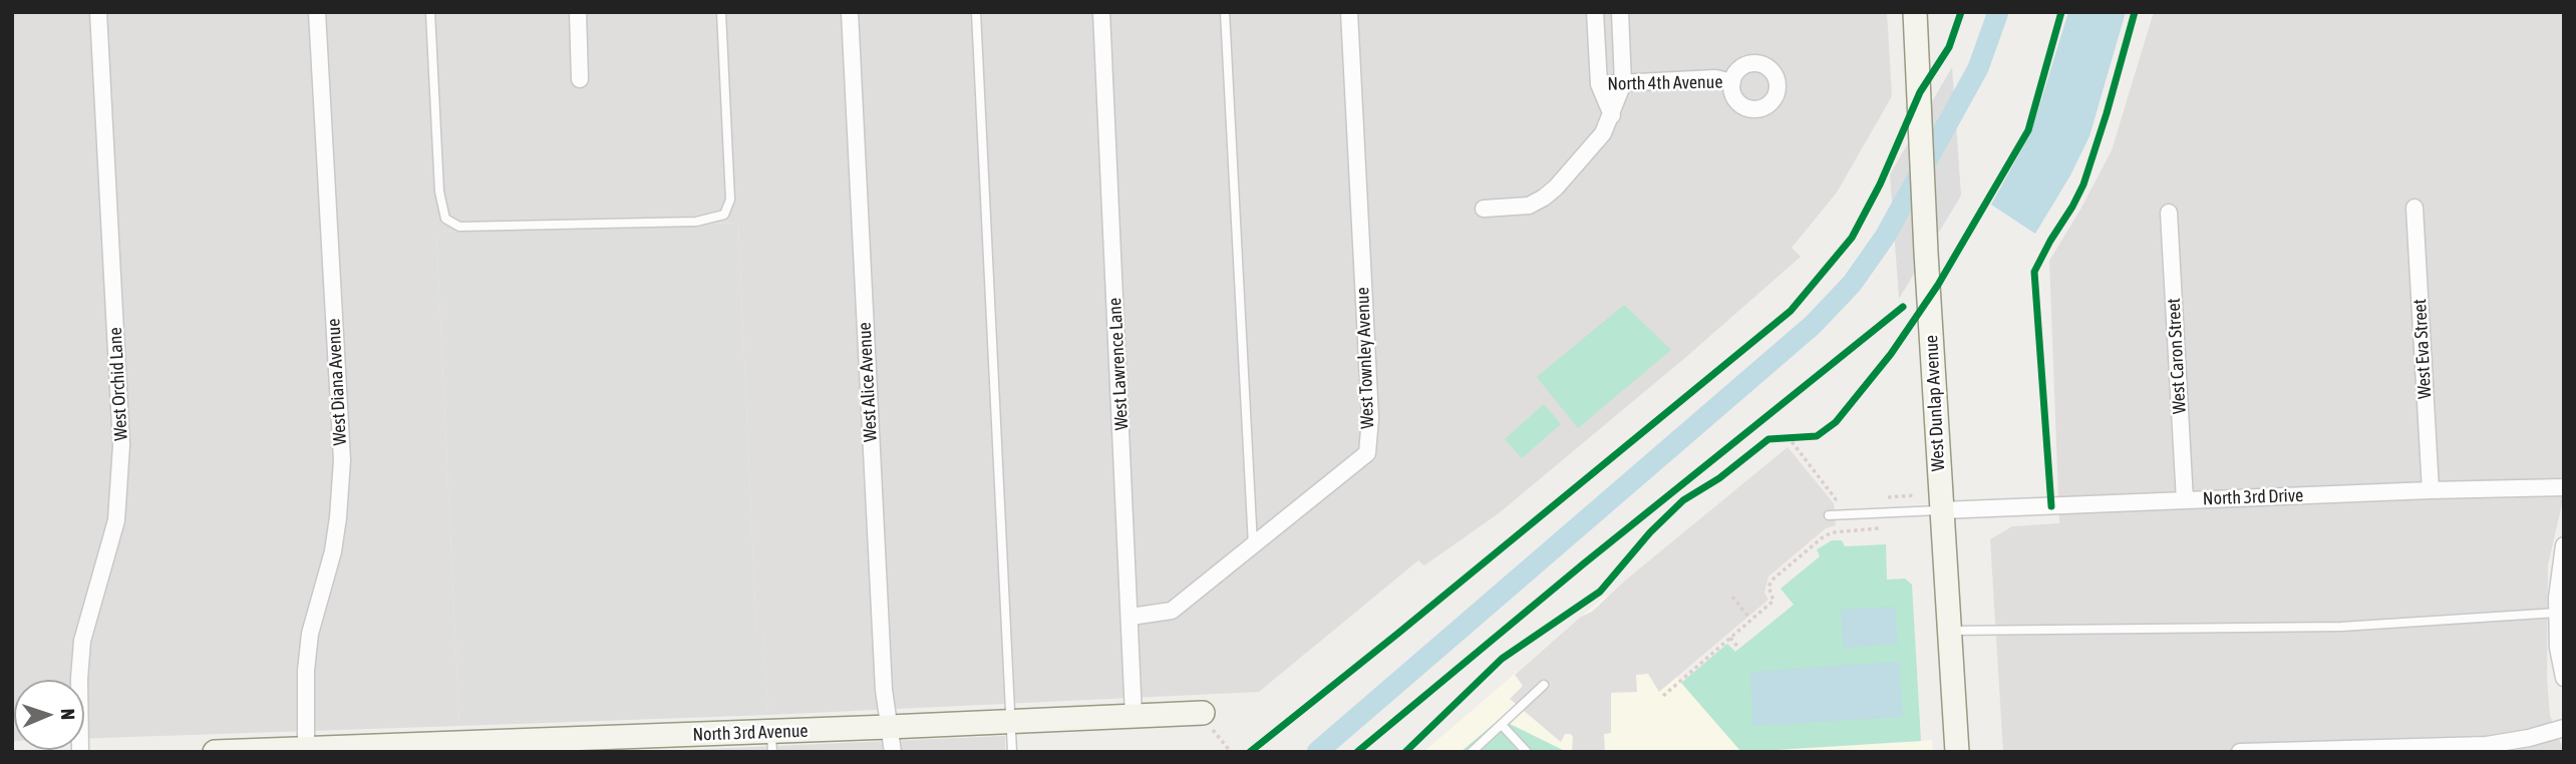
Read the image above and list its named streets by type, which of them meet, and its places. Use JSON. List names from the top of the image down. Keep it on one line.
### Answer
{"streets":{"street":["North 4th Avenue","West Eva Street","West Caron Street","West Townley Avenue","West Lawrence Lane","West Diana Avenue","West Alice Avenue","West Orchid Lane","West Dunlap Avenue","North 3rd Drive","North 3rd Avenue"]},"crossings":[["West Eva Street","North 3rd Drive"],["West Caron Street","North 3rd Drive"],["West Townley Avenue","West Lawrence Lane"],["West Lawrence Lane","North 3rd Avenue"],["West Diana Avenue","North 3rd Avenue"],["West Alice Avenue","North 3rd Avenue"],["West Dunlap Avenue","North 3rd Drive"]],"north":"right"}
